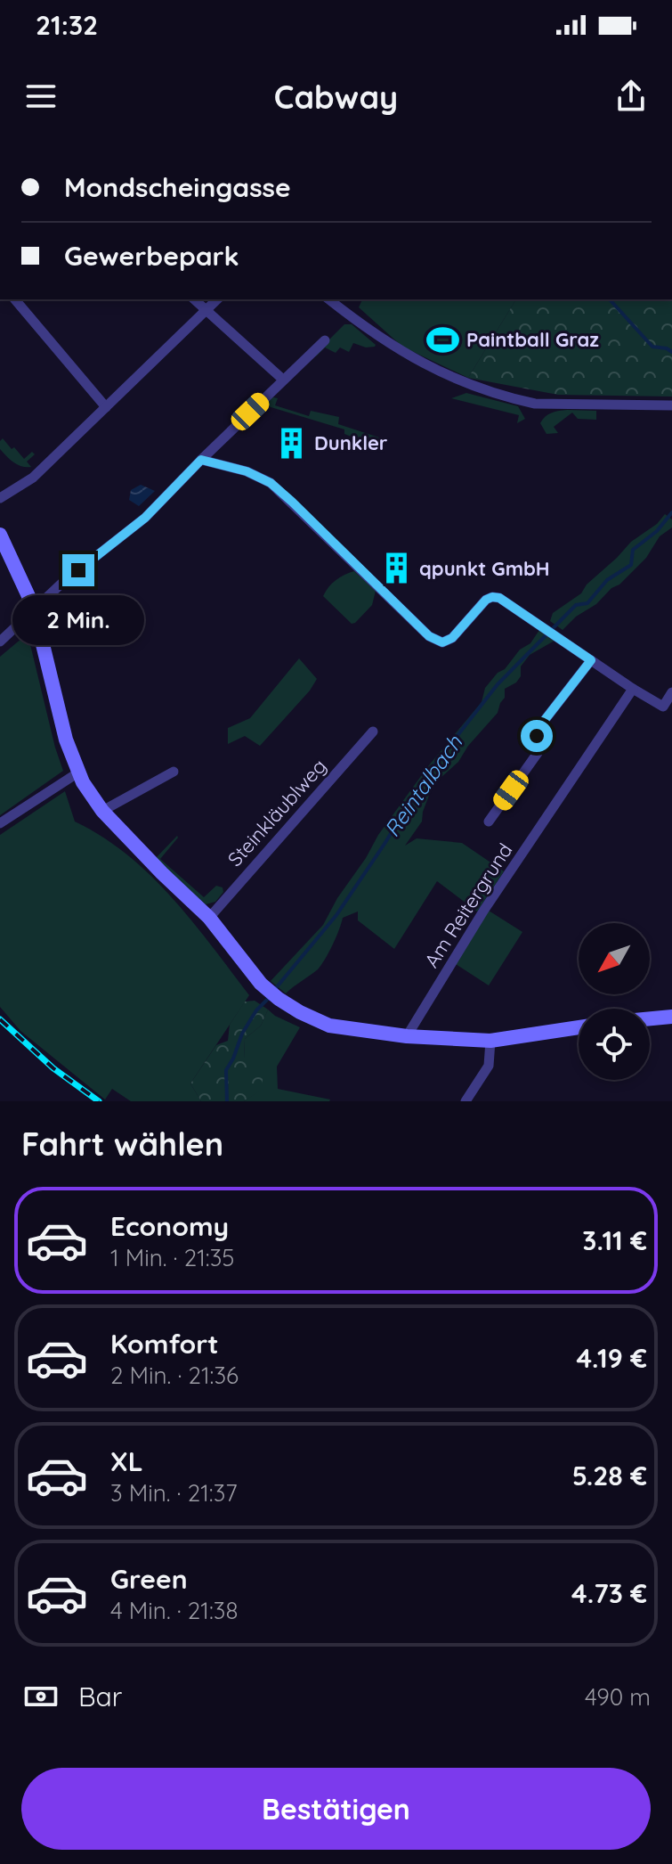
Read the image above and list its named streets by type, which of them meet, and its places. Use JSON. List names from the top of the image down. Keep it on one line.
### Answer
{"streets":{"street":["Steinkläublweg","Am Reitergrund"]},"water":["Reintalbach"],"places":{"sports":["Paintball Graz"],"building":["Dunkler","qpunkt GmbH"]},"north":"bottom left","page":{"status":"21:32","header":"Cabway","banner":["Mondscheingasse","Gewerbepark"],"bubble":"2 Min.","heading":"Fahrt wählen","list":[{"name":"Economy","note":"1 Min. · 21:35","value":"3.11 €"},{"name":"Komfort","note":"2 Min. · 21:36","value":"4.19 €"},{"name":"XL","note":"3 Min. · 21:37","value":"5.28 €"},{"name":"Green","note":"4 Min. · 21:38","value":"4.73 €"}],"pay":["Bar","490 m"],"buttons":"Bestätigen"}}
